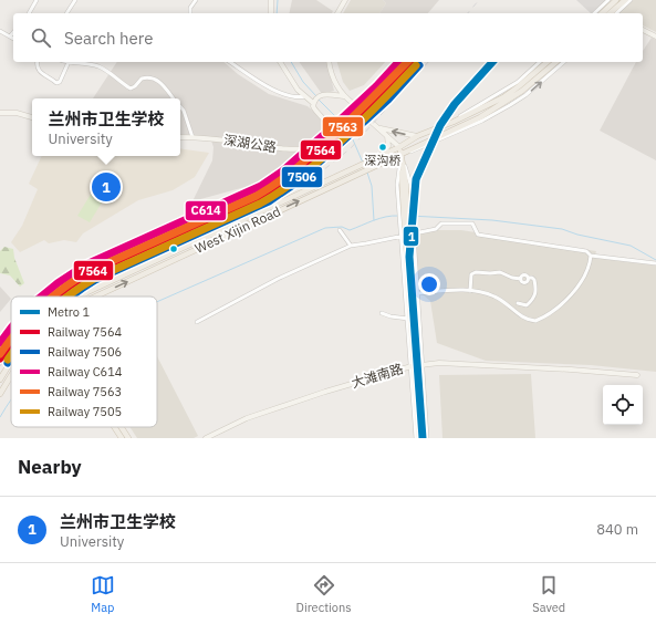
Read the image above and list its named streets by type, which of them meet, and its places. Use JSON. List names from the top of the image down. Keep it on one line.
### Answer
{"streets":{"main road":["深湖公路","West Xijin Road","大滩南路"]},"places":["深沟桥"],"lines":["metro line 1","rail line 7564","rail line C614","rail line 7563","rail line 7506","rail line 7505"],"legend":["Metro 1","Railway 7564","Railway 7506","Railway C614","Railway 7563","Railway 7505"],"page":{"search":"Search here","popup":["兰州市卫生学校","University"],"pins":"1","heading":"Nearby","list":[{"mark":"1","name":"兰州市卫生学校","note":"University","value":"840 m"}],"nav":["Map","Directions","Saved"]}}
